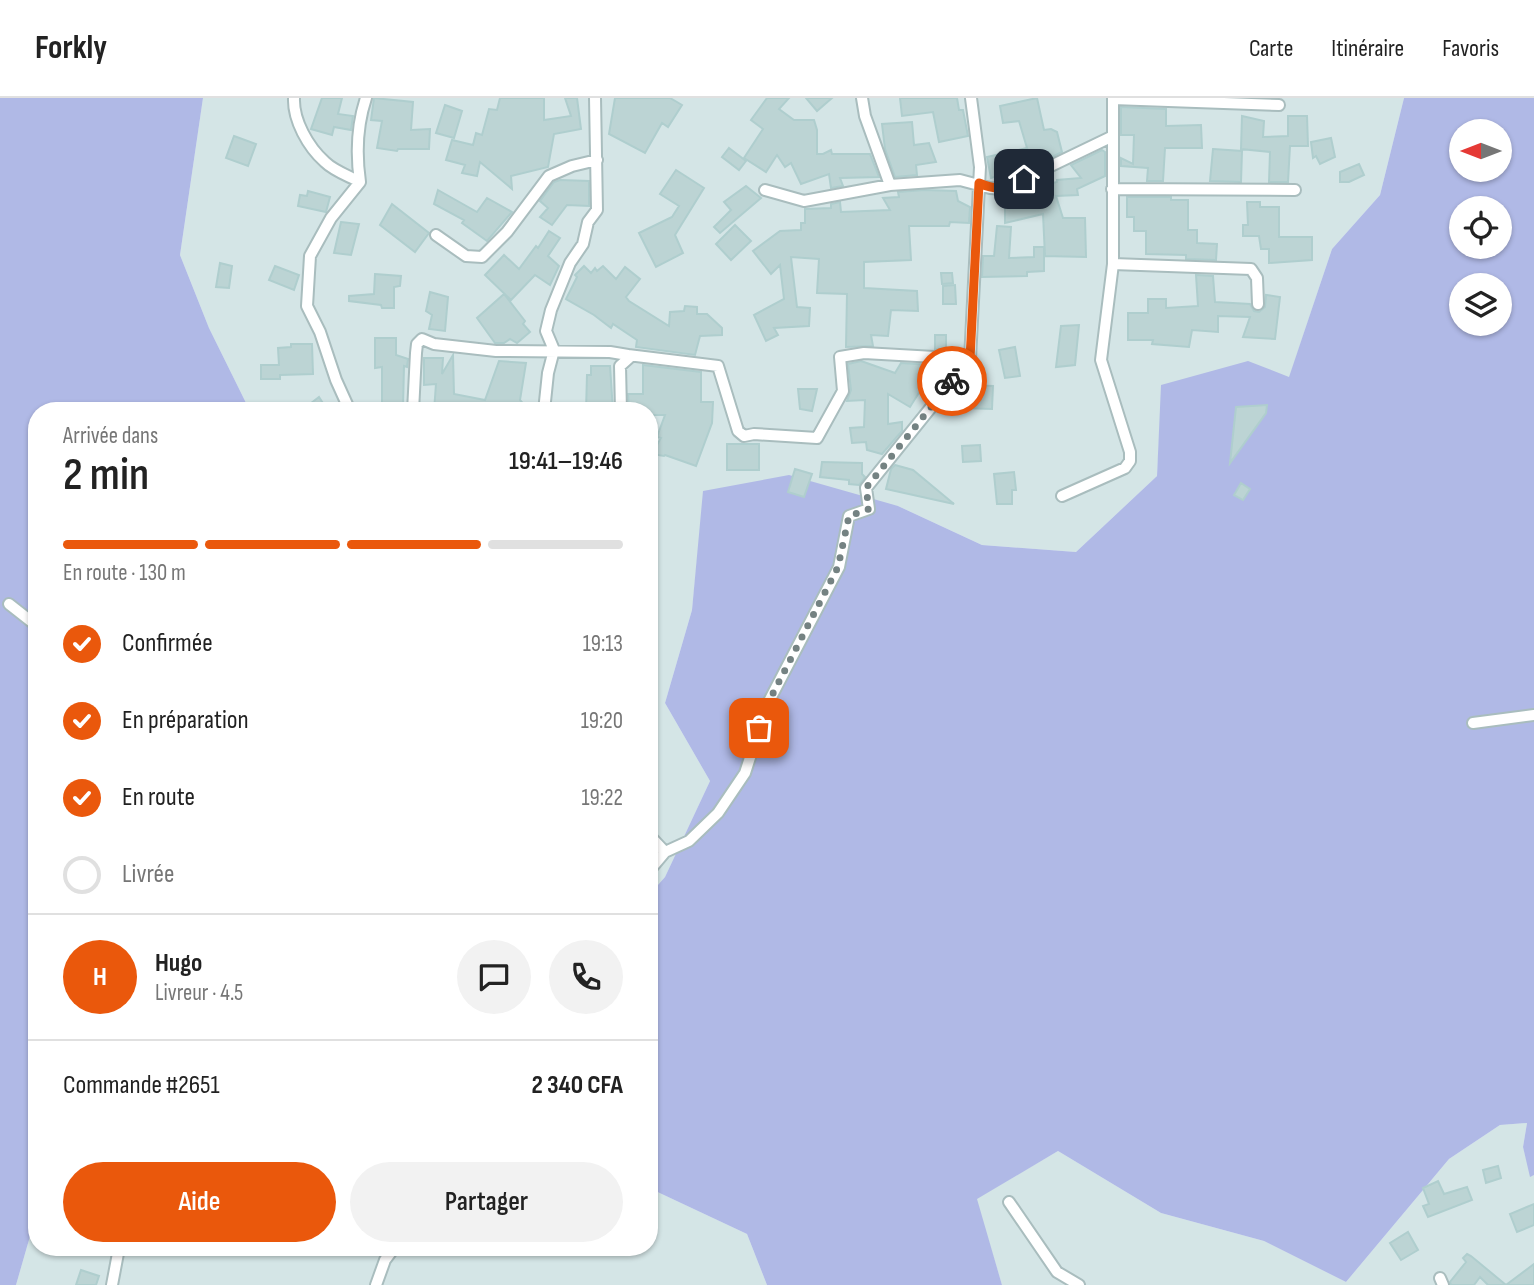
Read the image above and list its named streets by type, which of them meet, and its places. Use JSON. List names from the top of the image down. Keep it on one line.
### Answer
{"north":"left","page":{"header":"Forkly","nav":["Carte","Itinéraire","Favoris"],"heading":["2 min","Arrivée dans","19:41–19:46"],"panel":["Hugo","Livreur · 4.5","Commande #2651","2 340 CFA"],"bar":"En route · 130 m","list":[["Confirmée","19:13"],["En préparation","19:20"],["En route","19:22"],"Livrée"],"round":"H","buttons":["Aide","Partager"]}}
